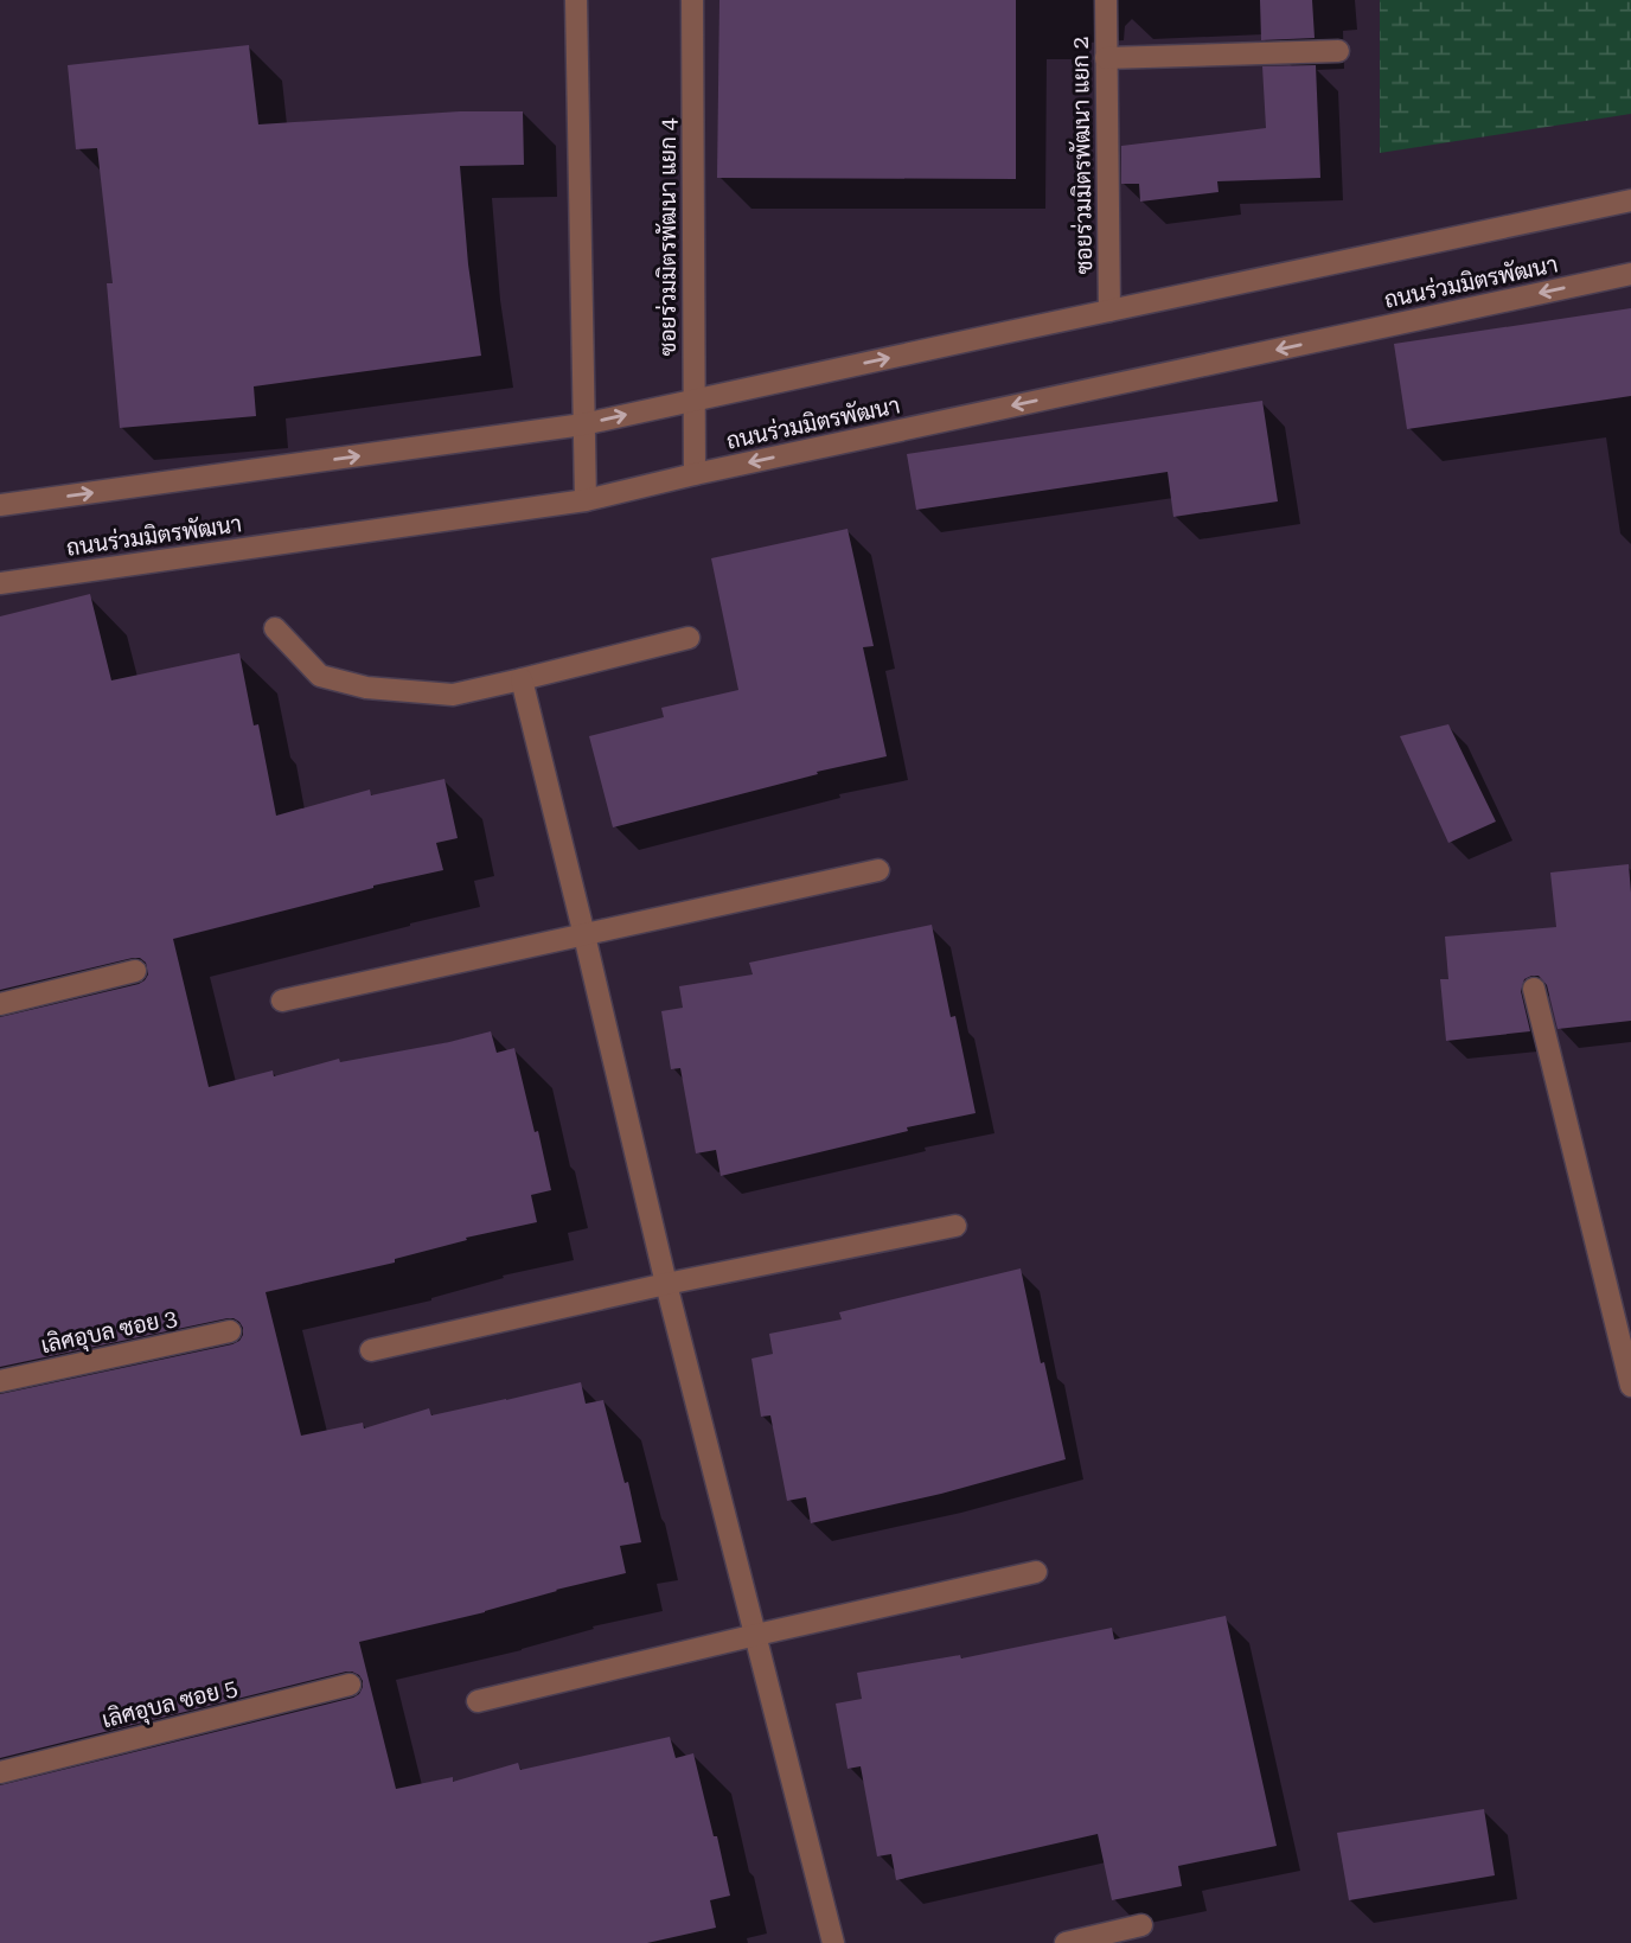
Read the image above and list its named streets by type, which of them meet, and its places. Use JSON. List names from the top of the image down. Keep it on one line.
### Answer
{"streets":{"street":["ซอยร่วมมิตรพัฒนา แยก 2","ซอยร่วมมิตรพัฒนา แยก 4","ถนนร่วมมิตรพัฒนา","เลิศอุบล ซอย 3","เลิศอุบล ซอย 5"]},"crossings":[["ซอยร่วมมิตรพัฒนา แยก 2","ถนนร่วมมิตรพัฒนา"],["ซอยร่วมมิตรพัฒนา แยก 4","ถนนร่วมมิตรพัฒนา"]]}
